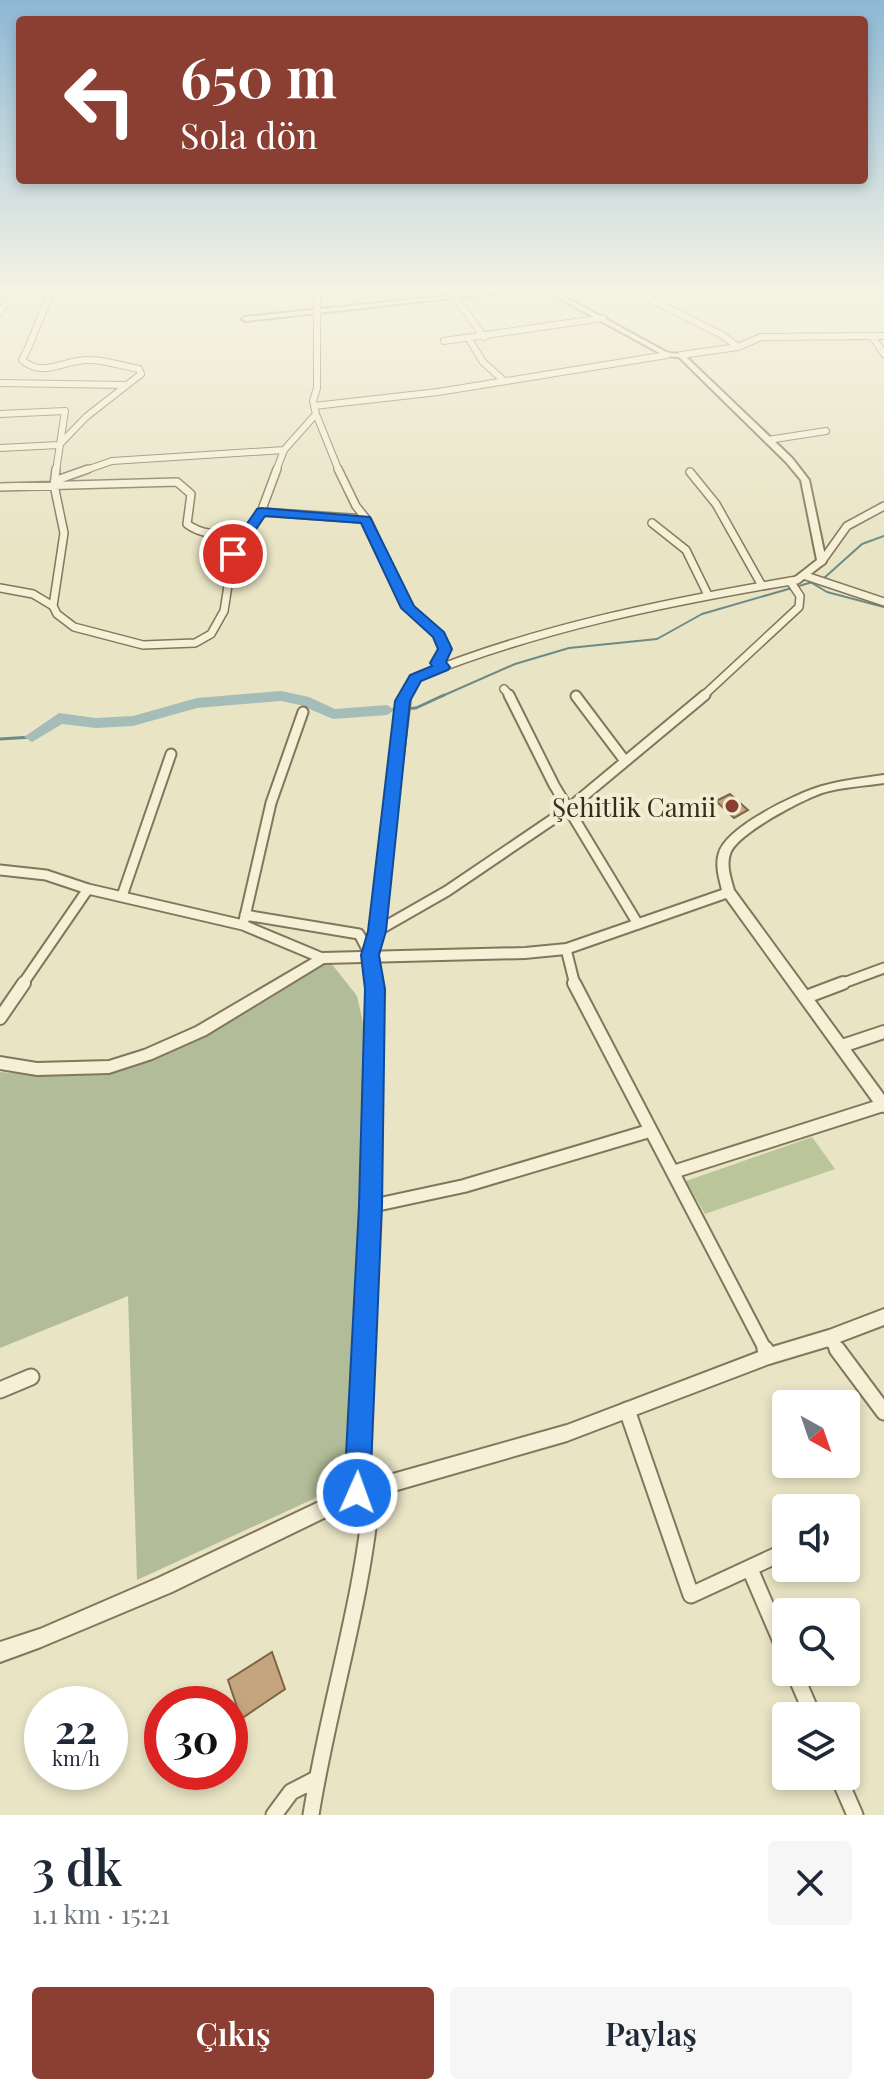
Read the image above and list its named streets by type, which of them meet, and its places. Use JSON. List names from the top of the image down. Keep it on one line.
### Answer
{"places":["Şehitlik Camii"],"north":"bottom right","page":{"turn":["650 m","Sola dön"],"speed":"22 km/h","limit":"30","heading":["3 dk","1.1 km · 15:21"],"buttons":["Çıkış","Paylaş"]}}
